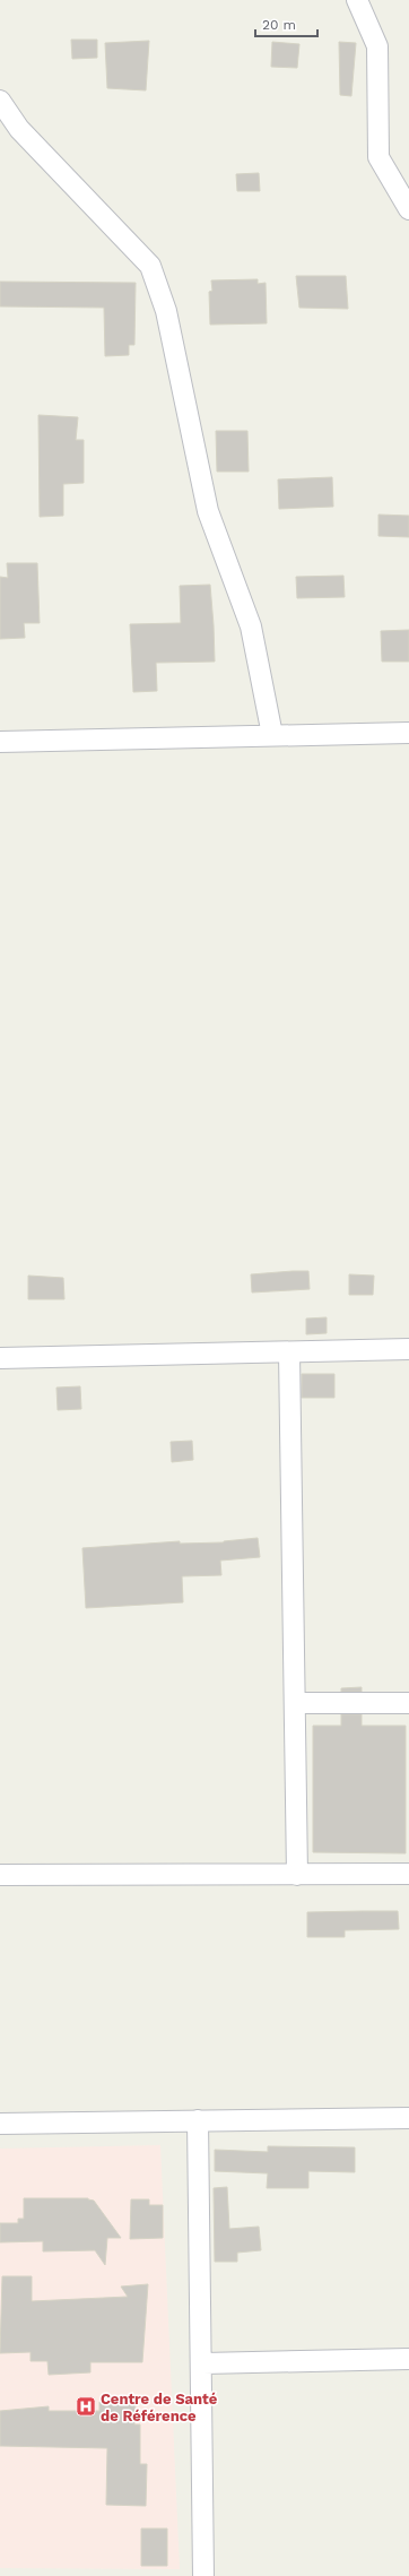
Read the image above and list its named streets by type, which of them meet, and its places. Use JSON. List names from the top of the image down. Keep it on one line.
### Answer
{"places":{"hospital":["Centre de Santé de Référence"]},"scale_bar":"20 m"}
